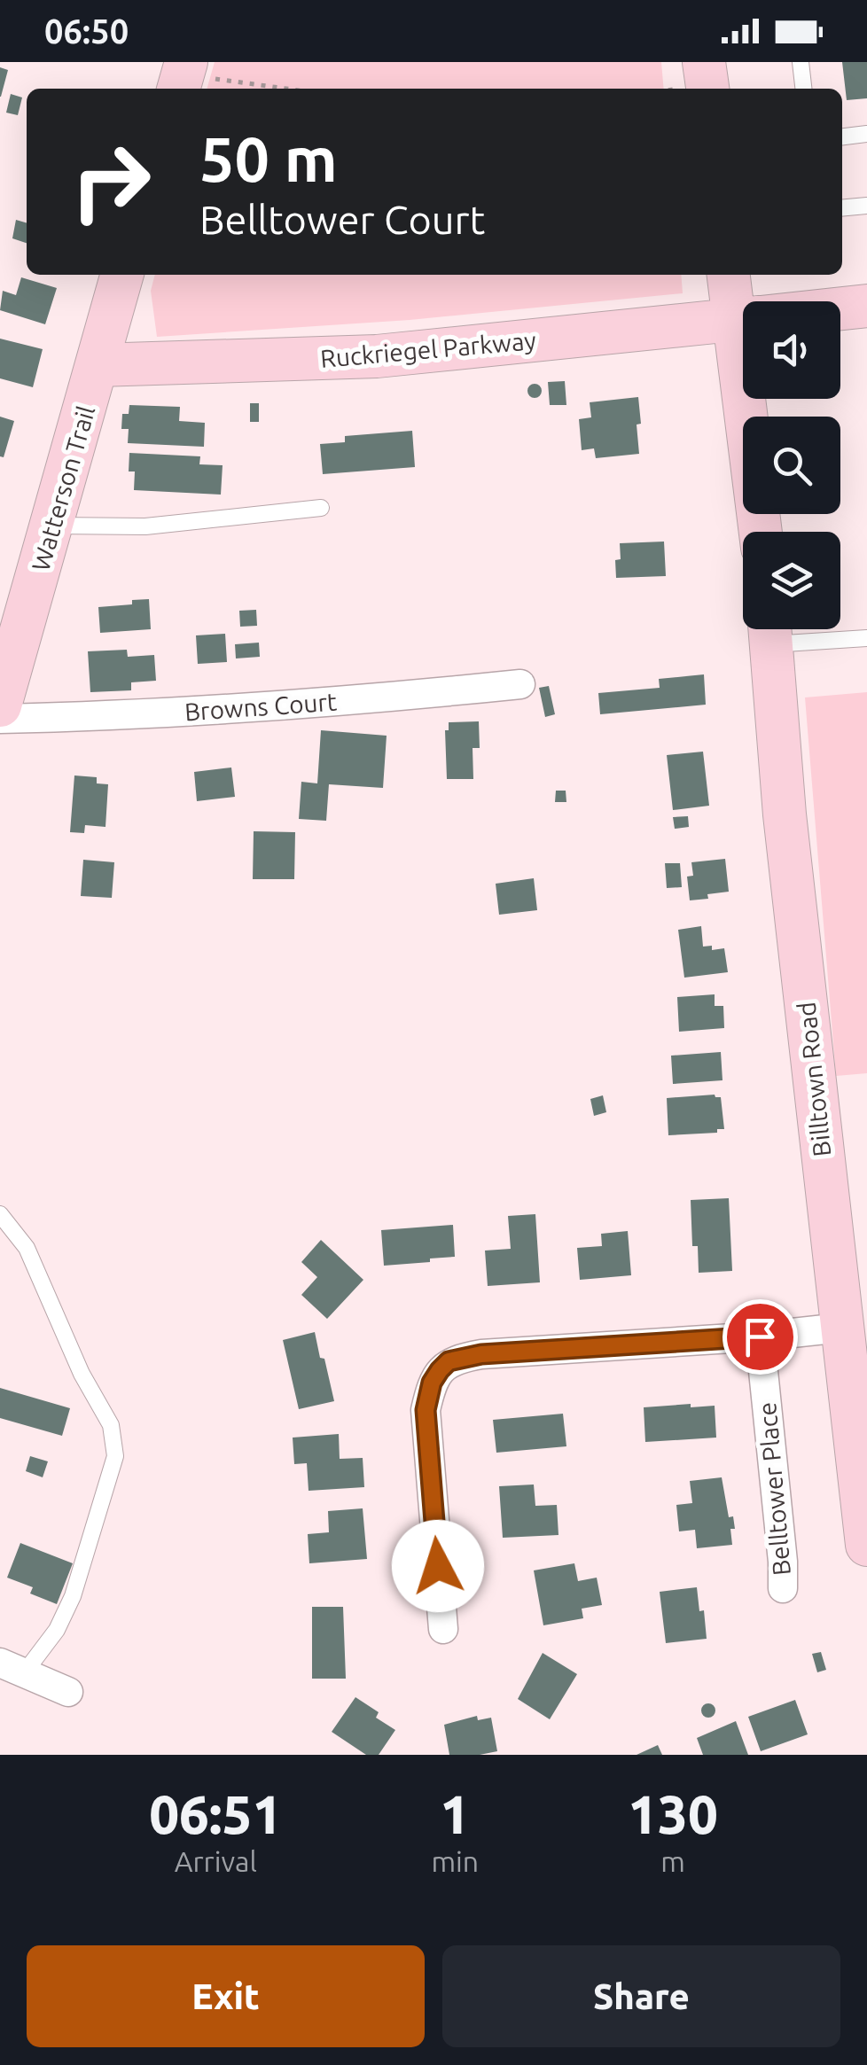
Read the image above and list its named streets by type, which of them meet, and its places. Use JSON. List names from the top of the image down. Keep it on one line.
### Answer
{"streets":{"main road":["Ruckriegel Parkway","Watterson Trail","Billtown Road"],"street":["Browns Court","Belltower Place"]},"crossings":[["Ruckriegel Parkway","Watterson Trail"]],"page":{"status":"06:50","turn":["50 m","Belltower Court"],"eta":["06:51","Arrival","1","min","130","m"],"buttons":["Exit","Share"]}}
